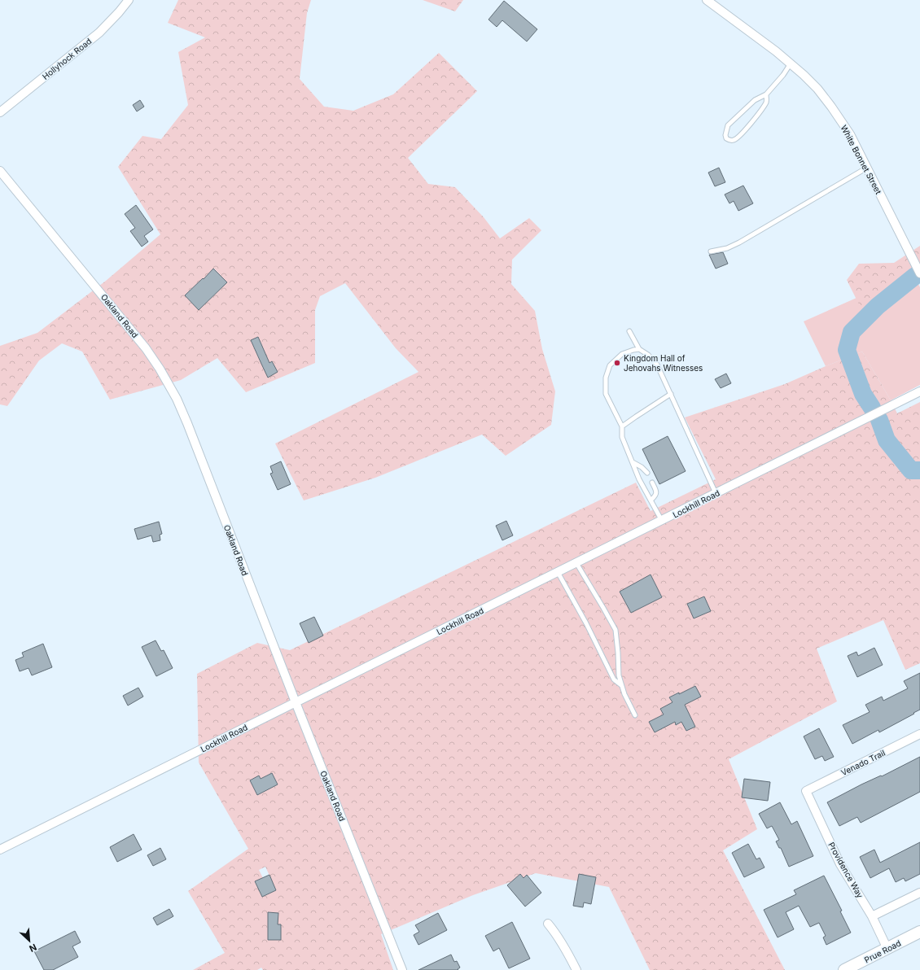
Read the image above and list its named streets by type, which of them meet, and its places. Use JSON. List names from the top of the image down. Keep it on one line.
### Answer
{"streets":{"main road":["Prue Road"],"street":["Hollyhock Road","White Bonnet Street","Oakland Road","Lockhill Road","Venado Trail","Providence Way"]},"crossings":[["Oakland Road","Lockhill Road"],["Venado Trail","Providence Way"],["Providence Way","Prue Road"]],"places":["Kingdom Hall of Jehovahs Witnesses"],"north":"bottom right"}
